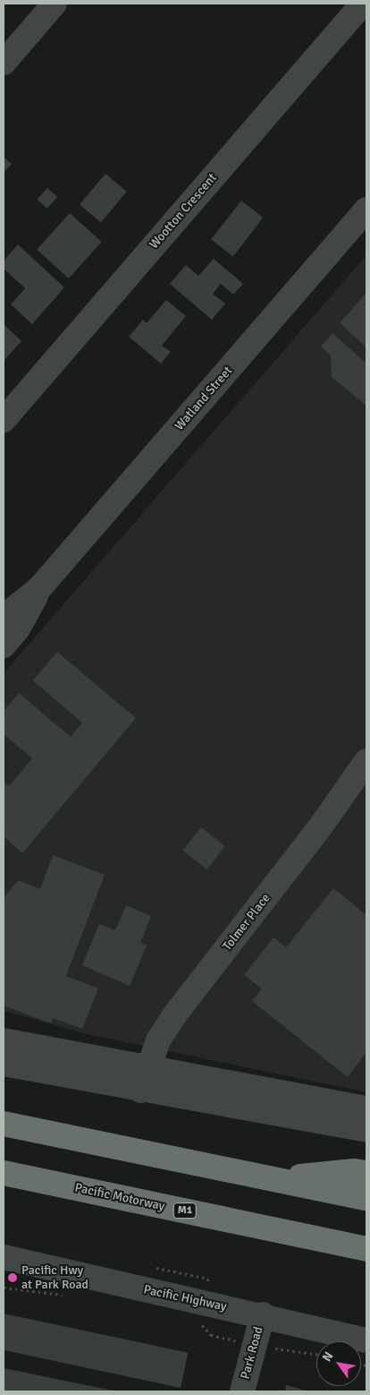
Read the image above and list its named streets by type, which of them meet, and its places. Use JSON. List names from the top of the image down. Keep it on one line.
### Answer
{"streets":{"highway":["Pacific Motorway","M1"],"street":["Wootton Crescent","Watland Street","Tolmer Place","Pacific Highway","Park Road"]},"crossings":[["Pacific Highway","Park Road"]],"places":["Pacific Hwy at Park Road"],"north":"top left"}
